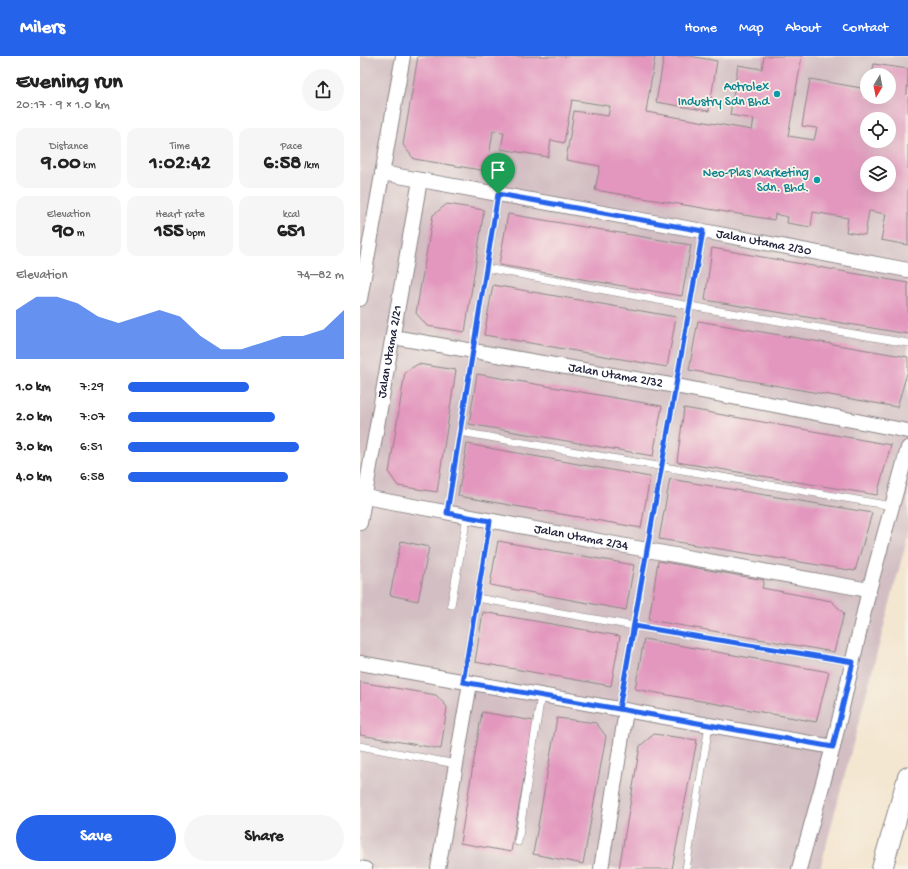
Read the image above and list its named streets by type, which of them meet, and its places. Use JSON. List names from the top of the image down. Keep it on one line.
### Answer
{"streets":{"street":["Jalan Utama 2/30","Jalan Utama 2/21","Jalan Utama 2/32","Jalan Utama 2/34"]},"crossings":[["Jalan Utama 2/30","Jalan Utama 2/21"],["Jalan Utama 2/21","Jalan Utama 2/32"],["Jalan Utama 2/21","Jalan Utama 2/34"]],"places":["Actrolex Industry Sdn Bhd","Neo-Plas Marketing Sdn. Bhd."],"north":"bottom","page":{"header":"Milers","nav":["Home","Map","About","Contact"],"heading":["Evening run","20:17 · 9 × 1.0 km"],"stats":[["Distance","9.00 km"],["Time","1:02:42"],["Pace","6:58 /km"],["Elevation","90 m"],["Heart rate","155 bpm"],["kcal","651"]],"chart":["Elevation","74–82 m"],"list":[{"name":"1.0 km","note":"7:29"},{"name":"2.0 km","note":"7:07"},{"name":"3.0 km","note":"6:51"},{"name":"4.0 km","note":"6:58"}],"buttons":["Save","Share"]}}
